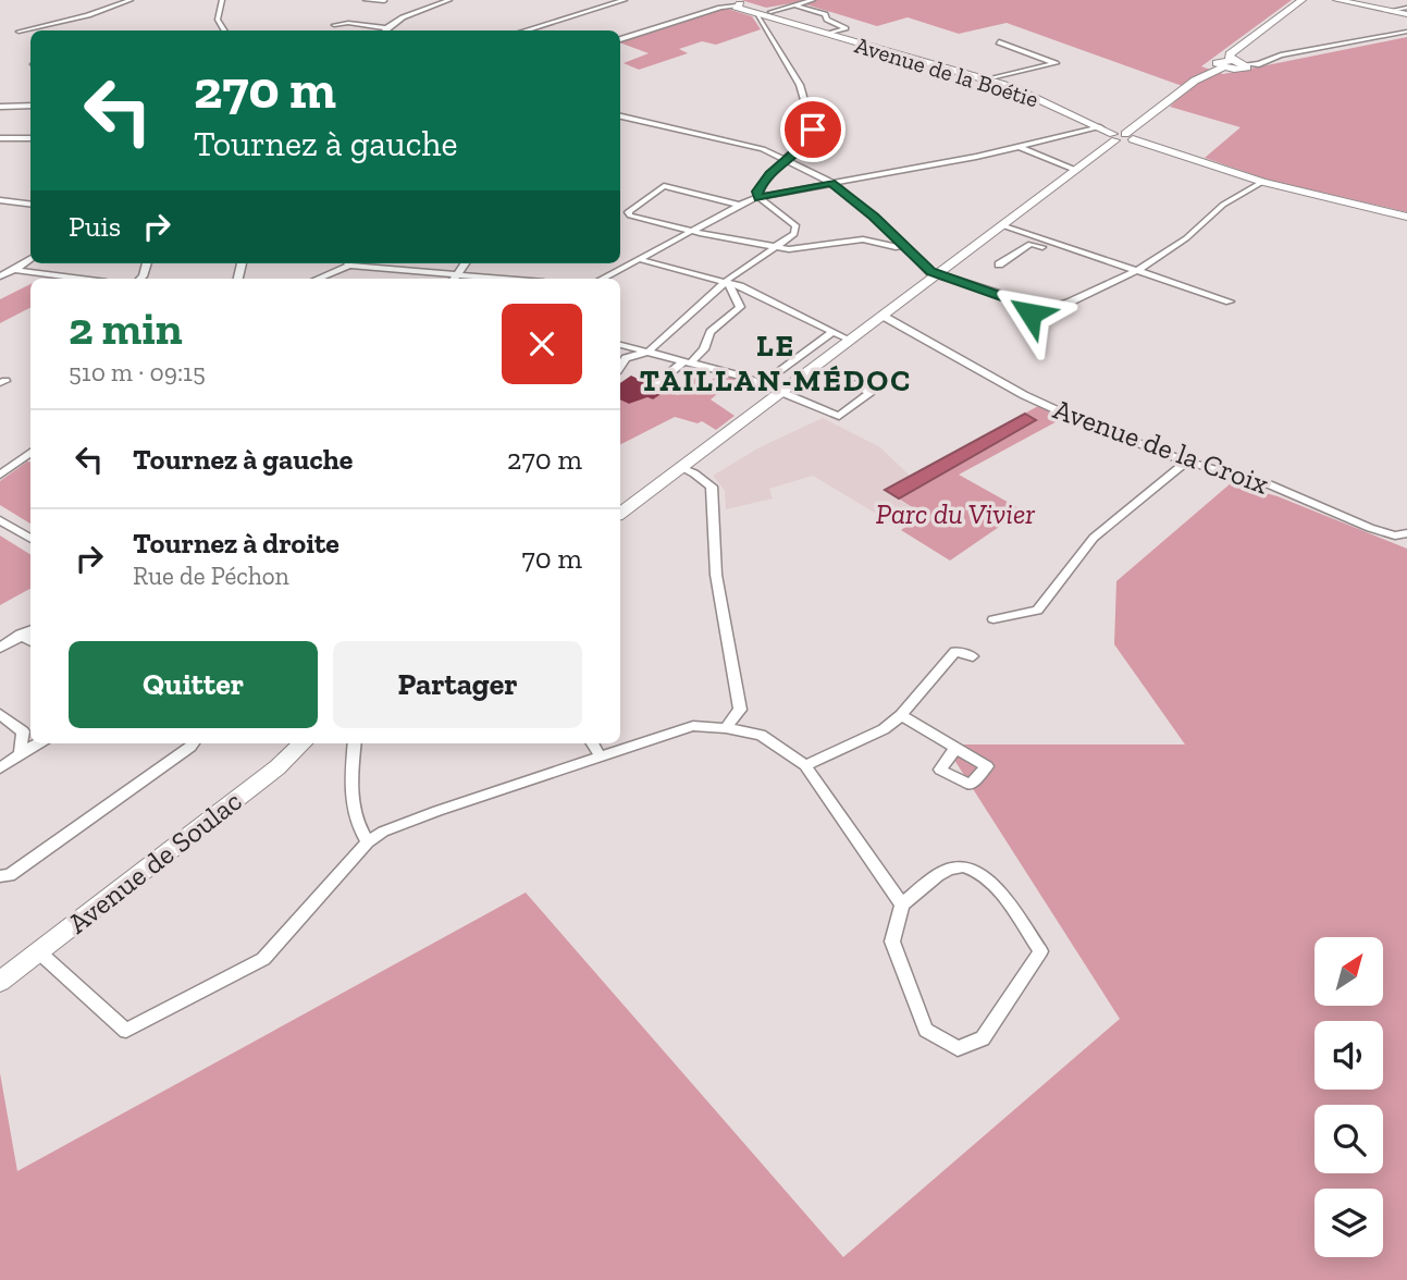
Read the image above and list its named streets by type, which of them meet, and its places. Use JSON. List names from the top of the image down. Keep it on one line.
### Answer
{"streets":{"main road":["Avenue de la Boétie","Avenue de Soulac"],"street":["Avenue de la Croix"]},"districts":["LE TAILLAN-MÉDOC"],"parks":["Parc du Vivier"],"north":"top right","page":{"turn":["270 m","Tournez à gauche"],"then":"Puis","heading":["2 min","510 m · 09:15"],"list":[{"name":"Tournez à gauche","value":"270 m"},{"name":"Tournez à droite","note":"Rue de Péchon","value":"70 m"}],"buttons":["Quitter","Partager"]}}
